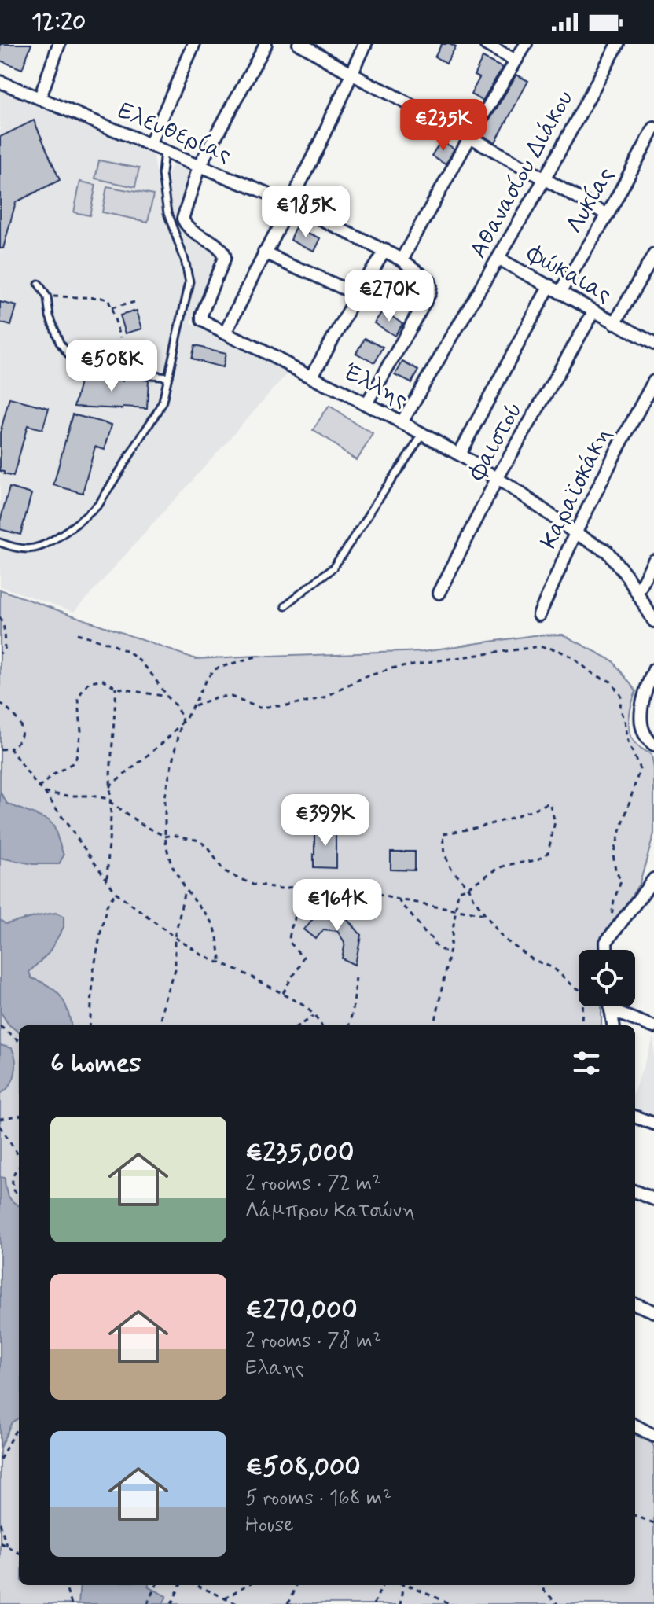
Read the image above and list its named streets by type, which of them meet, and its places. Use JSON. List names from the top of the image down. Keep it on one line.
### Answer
{"streets":{"street":["Ελευθερίας","Αθανασίου Διάκου","Λυκίας","Φώκαιας","Έλλης","Φαιστού","Καραϊσκάκη"]},"crossings":[["Ελευθερίας","Έλλης"],["Αθανασίου Διάκου","Φώκαιας"],["Αθανασίου Διάκου","Έλλης"],["Λυκίας","Φώκαιας"],["Φώκαιας","Φαιστού"],["Έλλης","Φαιστού"],["Έλλης","Καραϊσκάκη"]],"page":{"status":"12:20","price":["€235K","€185K","€270K","€508K","€399K","€164K"],"heading":"6 homes","list":[{"name":"€235,000","note":"2 rooms · 72 m² · Λάμπρου Κατσώνη"},{"name":"€270,000","note":"2 rooms · 78 m² · Ελαης"},{"name":"€508,000","note":"5 rooms · 168 m² · House"}]}}
